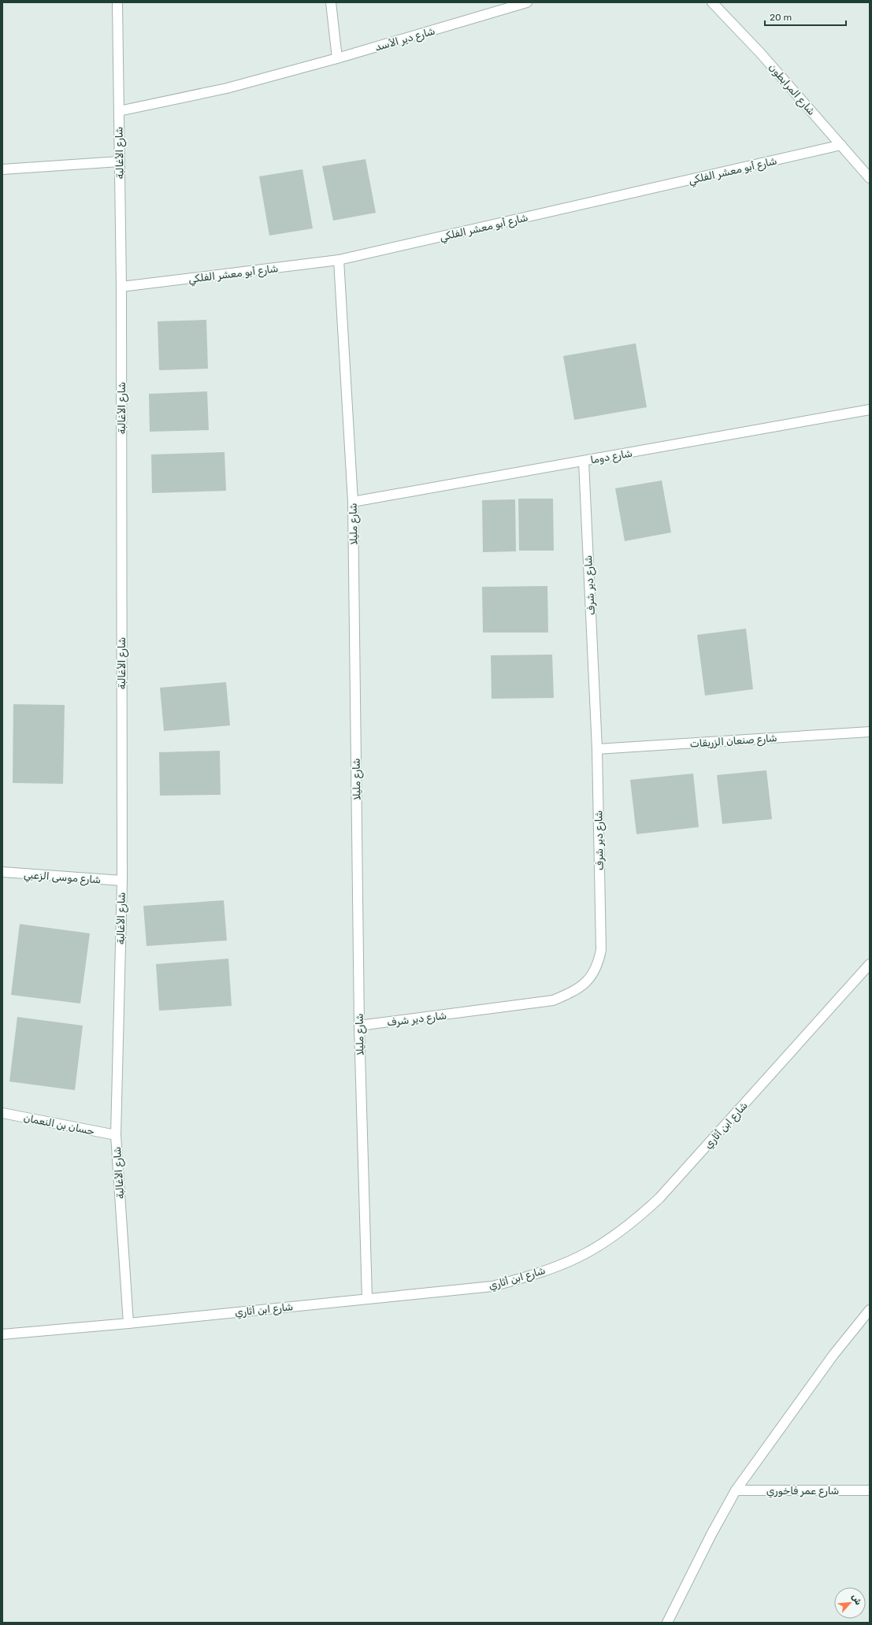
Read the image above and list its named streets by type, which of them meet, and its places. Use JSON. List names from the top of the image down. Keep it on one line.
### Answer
{"streets":{"street":["شارع دير الأسد","شارع المرابطون","شارع الأغالبة","شارع أبو معشر الفلكي","شارع دوما","شارع مليلا","شارع دير شرف","شارع صنعان الزريقات","شارع موسى الزعبي","حسان بن النعمان","شارع ابن أثاري","شارع عمر فاخوري"]},"crossings":[["شارع دير الأسد","شارع الأغالبة"],["شارع المرابطون","شارع أبو معشر الفلكي"],["شارع الأغالبة","شارع أبو معشر الفلكي"],["شارع الأغالبة","شارع موسى الزعبي"],["شارع الأغالبة","حسان بن النعمان"],["شارع الأغالبة","شارع ابن أثاري"],["شارع أبو معشر الفلكي","شارع مليلا"],["شارع دوما","شارع مليلا"],["شارع دوما","شارع دير شرف"],["شارع مليلا","شارع دير شرف"],["شارع مليلا","شارع ابن أثاري"],["شارع دير شرف","شارع صنعان الزريقات"]],"scale_bar":"20 m","north":"top right"}
